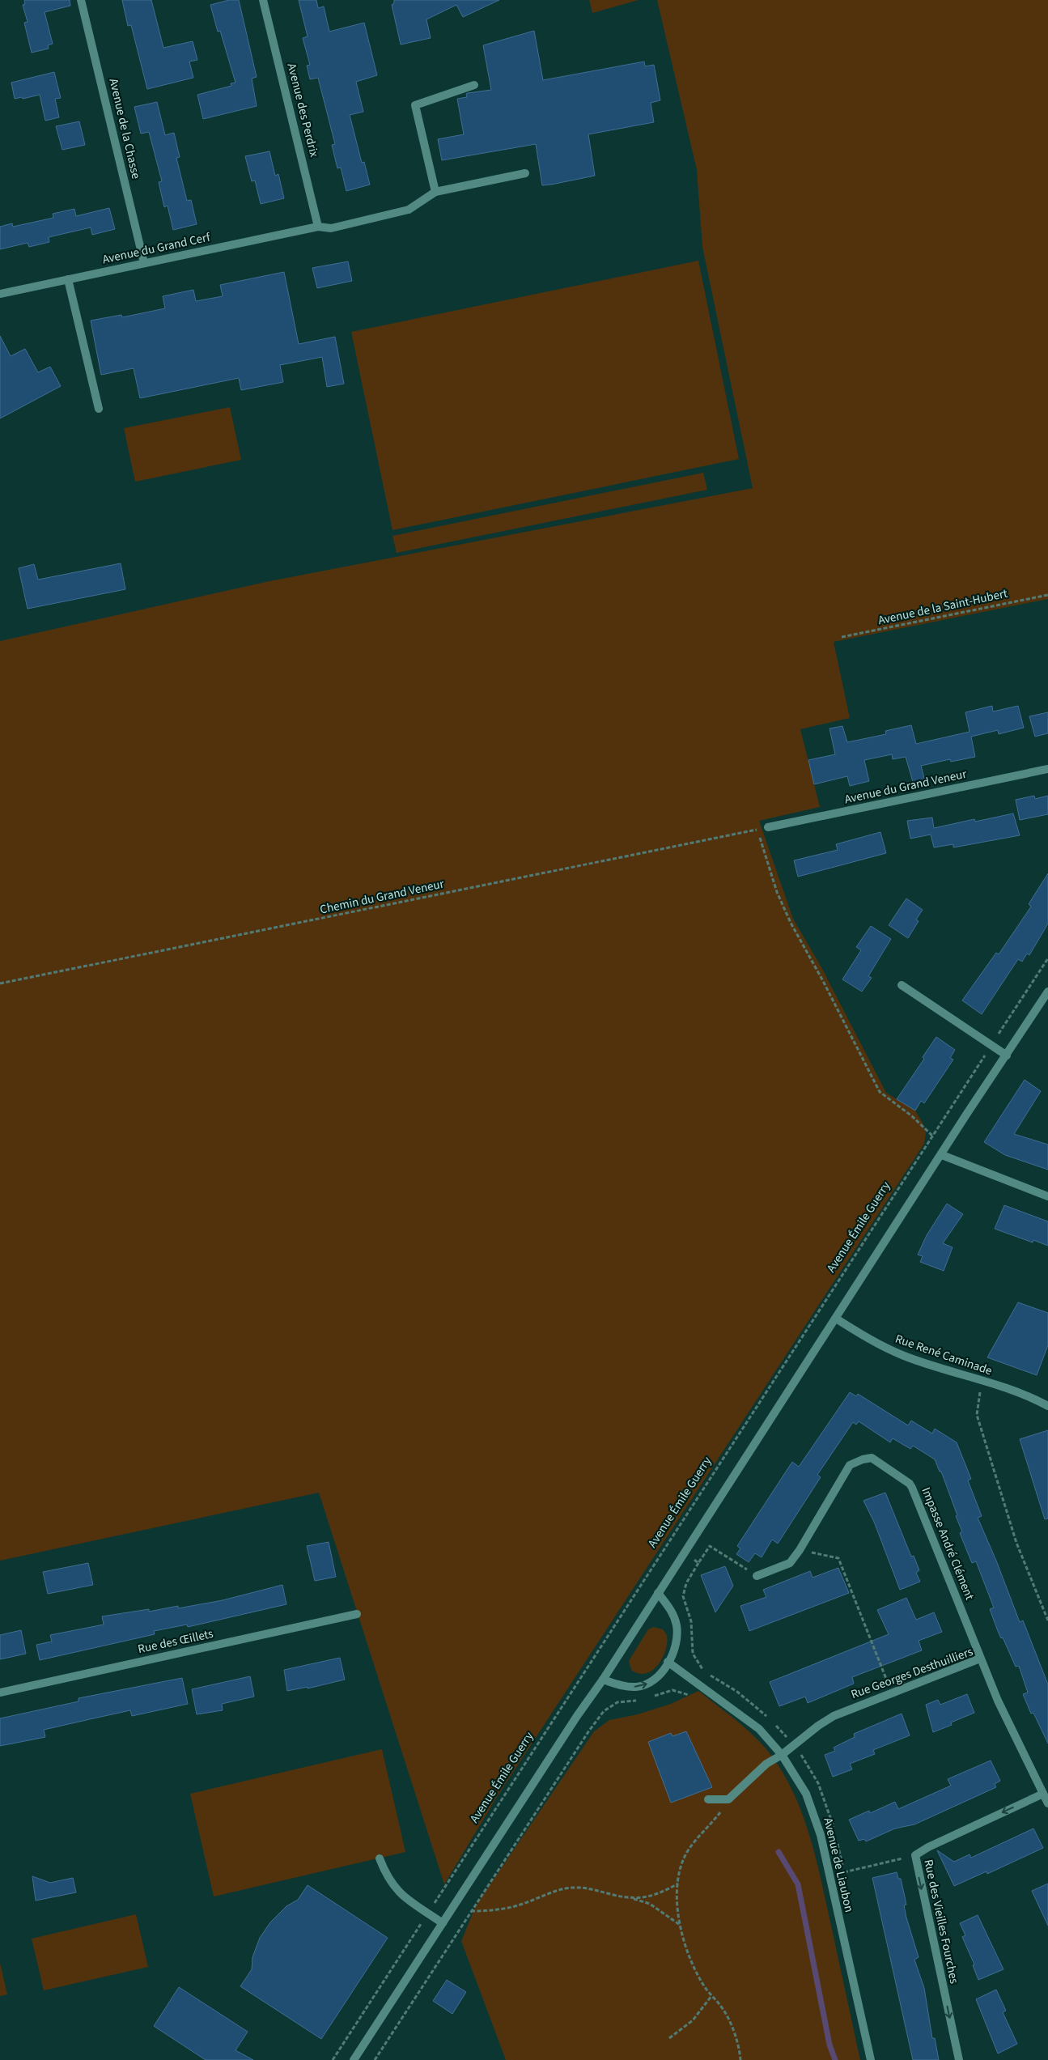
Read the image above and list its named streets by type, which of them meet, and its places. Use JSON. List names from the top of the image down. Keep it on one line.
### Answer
{"streets":{"street":["Avenue des Perdrix","Avenue de la Chasse","Avenue du Grand Cerf","Avenue du Grand Veneur","Rue René Caminade","Impasse André Clément","Rue des Œillets","Rue Georges Desthuilliers","Avenue de Liaubon","Rue des Vieilles Fourches"],"path":["Avenue de la Saint-Hubert","Chemin du Grand Veneur","Avenue Émile Guerry"]},"crossings":[["Avenue des Perdrix","Avenue du Grand Cerf"],["Avenue de la Chasse","Avenue du Grand Cerf"],["Avenue du Grand Veneur","Chemin du Grand Veneur"],["Impasse André Clément","Rue Georges Desthuilliers"],["Rue Georges Desthuilliers","Avenue de Liaubon"],["Rue Georges Desthuilliers","Rue des Vieilles Fourches"]]}
